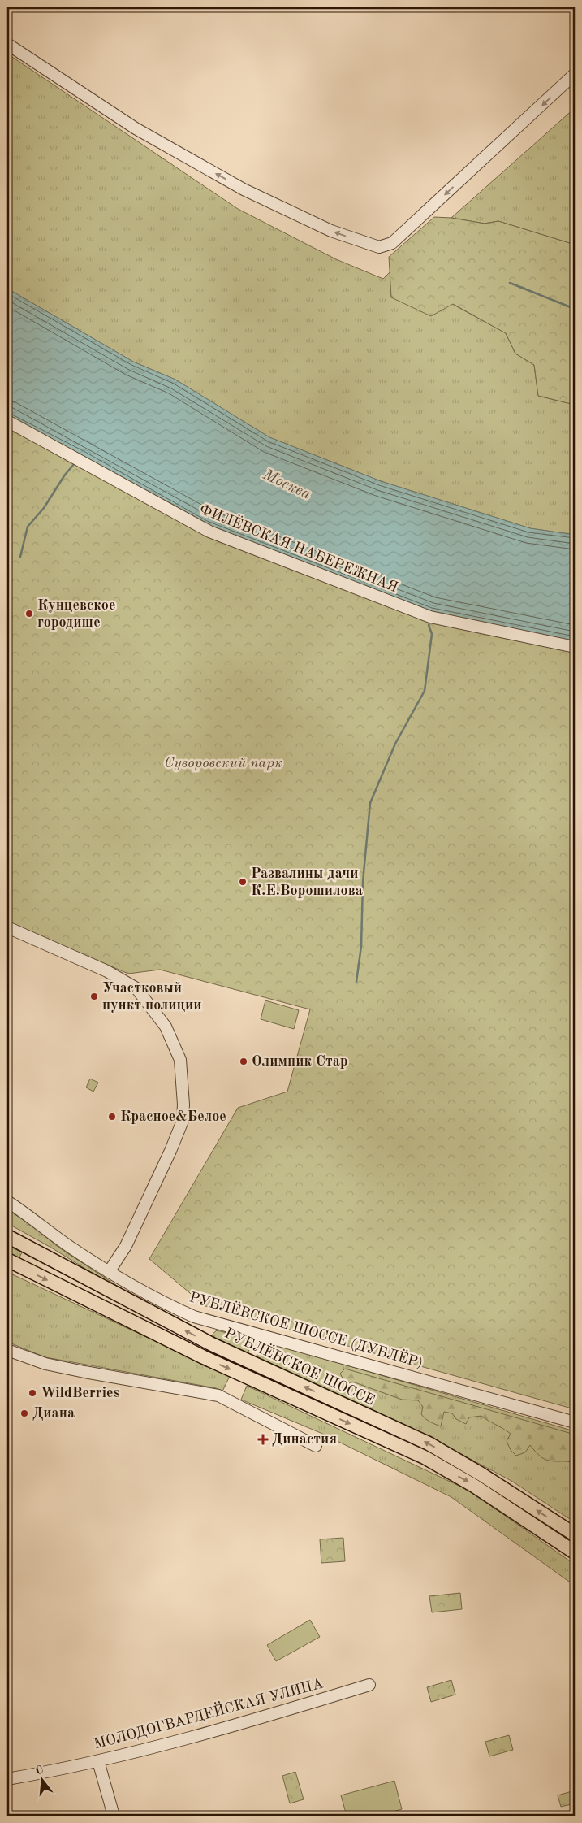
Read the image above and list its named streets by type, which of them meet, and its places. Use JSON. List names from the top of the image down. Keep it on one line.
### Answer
{"streets":{"main road":["РУБЛЁВСКОЕ ШОССЕ"],"street":["ФИЛЁВСКАЯ НАБЕРЕЖНАЯ","РУБЛЁВСКОЕ ШОССЕ (ДУБЛЁР)","МОЛОДОГВАРДЕЙСКАЯ УЛИЦА"]},"water":["Москва"],"parks":["Суворовский парк"],"places":{"other":["Кунцевское городище","Развалины дачи К.Е.Ворошилова","Участковый пункт полиции","Олимпик Стар","Красное&Белое","WildBerries","Диана"],"health":["Династия"]},"north":"top"}
